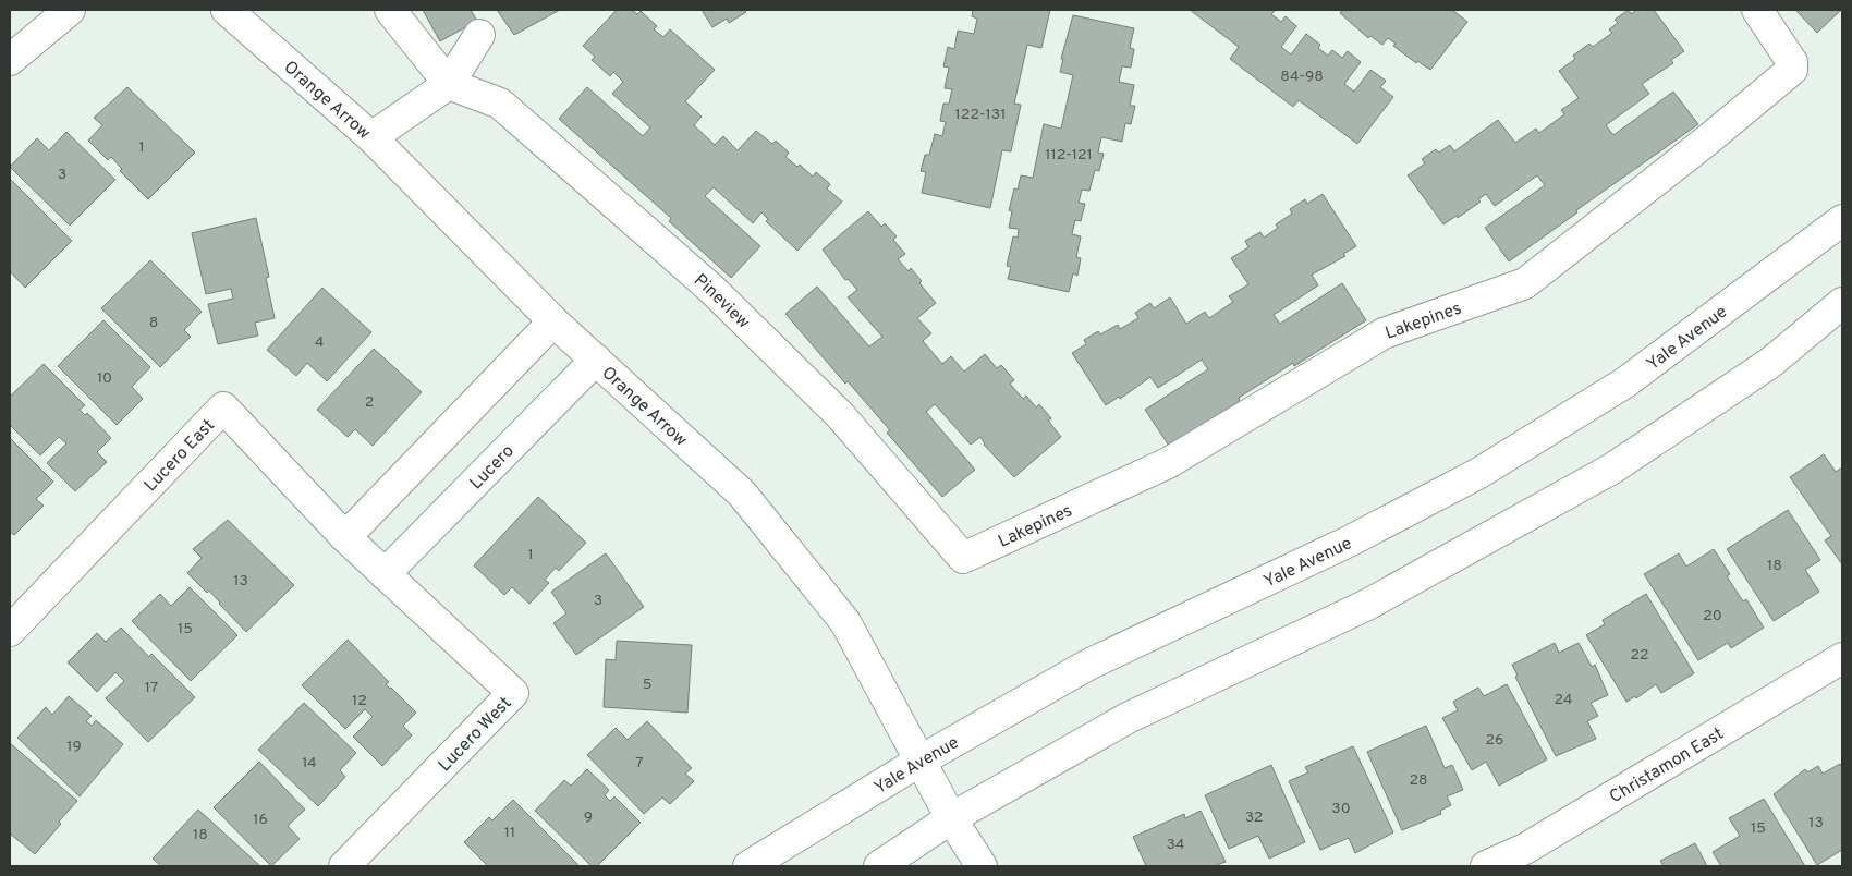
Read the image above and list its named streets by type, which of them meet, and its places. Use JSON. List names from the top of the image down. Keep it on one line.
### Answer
{"streets":{"street":["Orange Arrow","Pineview","Lakepines","Yale Avenue","Lucero East","Lucero","Lucero West","Christamon East"]},"crossings":[["Orange Arrow","Yale Avenue"],["Orange Arrow","Lucero"],["Pineview","Lakepines"],["Lucero East","Lucero West"],["Lucero","Lucero West"]],"house_numbers":["84-98","122-131","1","112-121","3","8","4","10","2","1","18","13","3","20","15","22","5","17","24","12","26","19","14","7","28","30","9","32","16","13","15","11","18","34"]}
